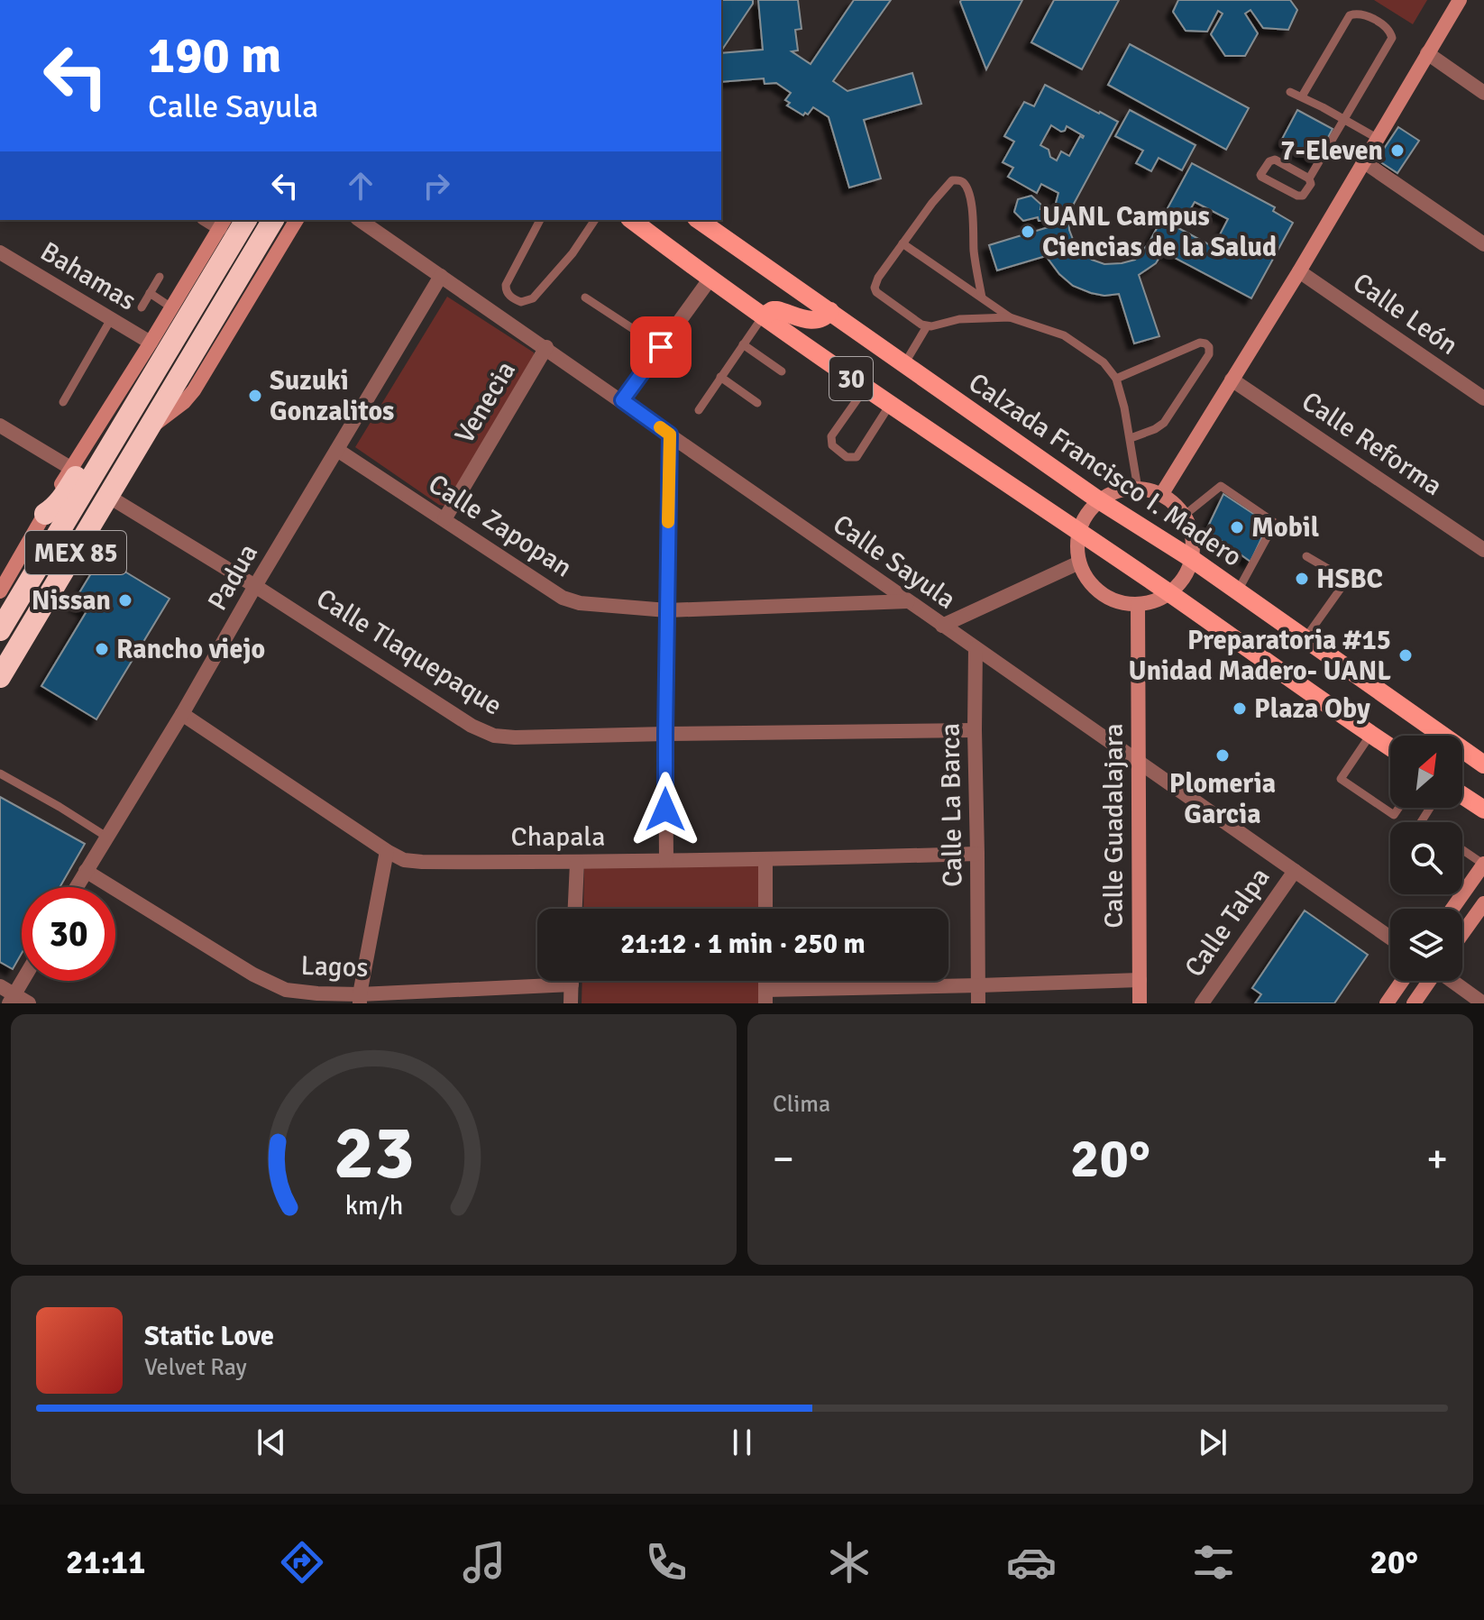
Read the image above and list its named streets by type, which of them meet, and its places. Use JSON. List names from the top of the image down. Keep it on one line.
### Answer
{"streets":{"highway":["MEX 85"],"main road":["30","Calzada Francisco I. Madero"],"street":["Bahamas","Calle León","Venecia","Calle Reforma","Calle Zapopan","Calle Sayula","Padua","Calle Tlaquepaque","Calle La Barca","Calle Guadalajara","Chapala","Calle Talpa","Lagos"]},"crossings":[["Venecia","Calle Zapopan"],["Venecia","Calle Sayula"],["Calle Zapopan","Calle Sayula"],["Calle Zapopan","Padua"],["MEX 85","Calle Tlaquepaque"],["Calle Sayula","Padua"],["Calle Sayula","Calle La Barca"],["Calle Sayula","Calle Guadalajara"],["Calle Sayula","Calle Talpa"],["Padua","Calle Tlaquepaque"],["Padua","Chapala"],["Padua","Lagos"],["Calle Tlaquepaque","Calle La Barca"],["Calle La Barca","Chapala"]],"places":["7-Eleven","UANL Campus Ciencias de la Salud","Suzuki Gonzalitos","Mobil","HSBC","Nissan","Rancho viejo","Preparatoria #15 Unidad Madero- UANL","Plaza Oby","Plomeria Garcia"],"north":"top right","page":{"turn":["190 m","Calle Sayula"],"limit":"30","trip":"21:12 · 1 min · 250 m","tile":"Clima","heat":["−","20°","+"],"song":["Static Love","Velvet Ray"],"tabs":["21:11","20°"],"gauge":["23","km/h"]}}
